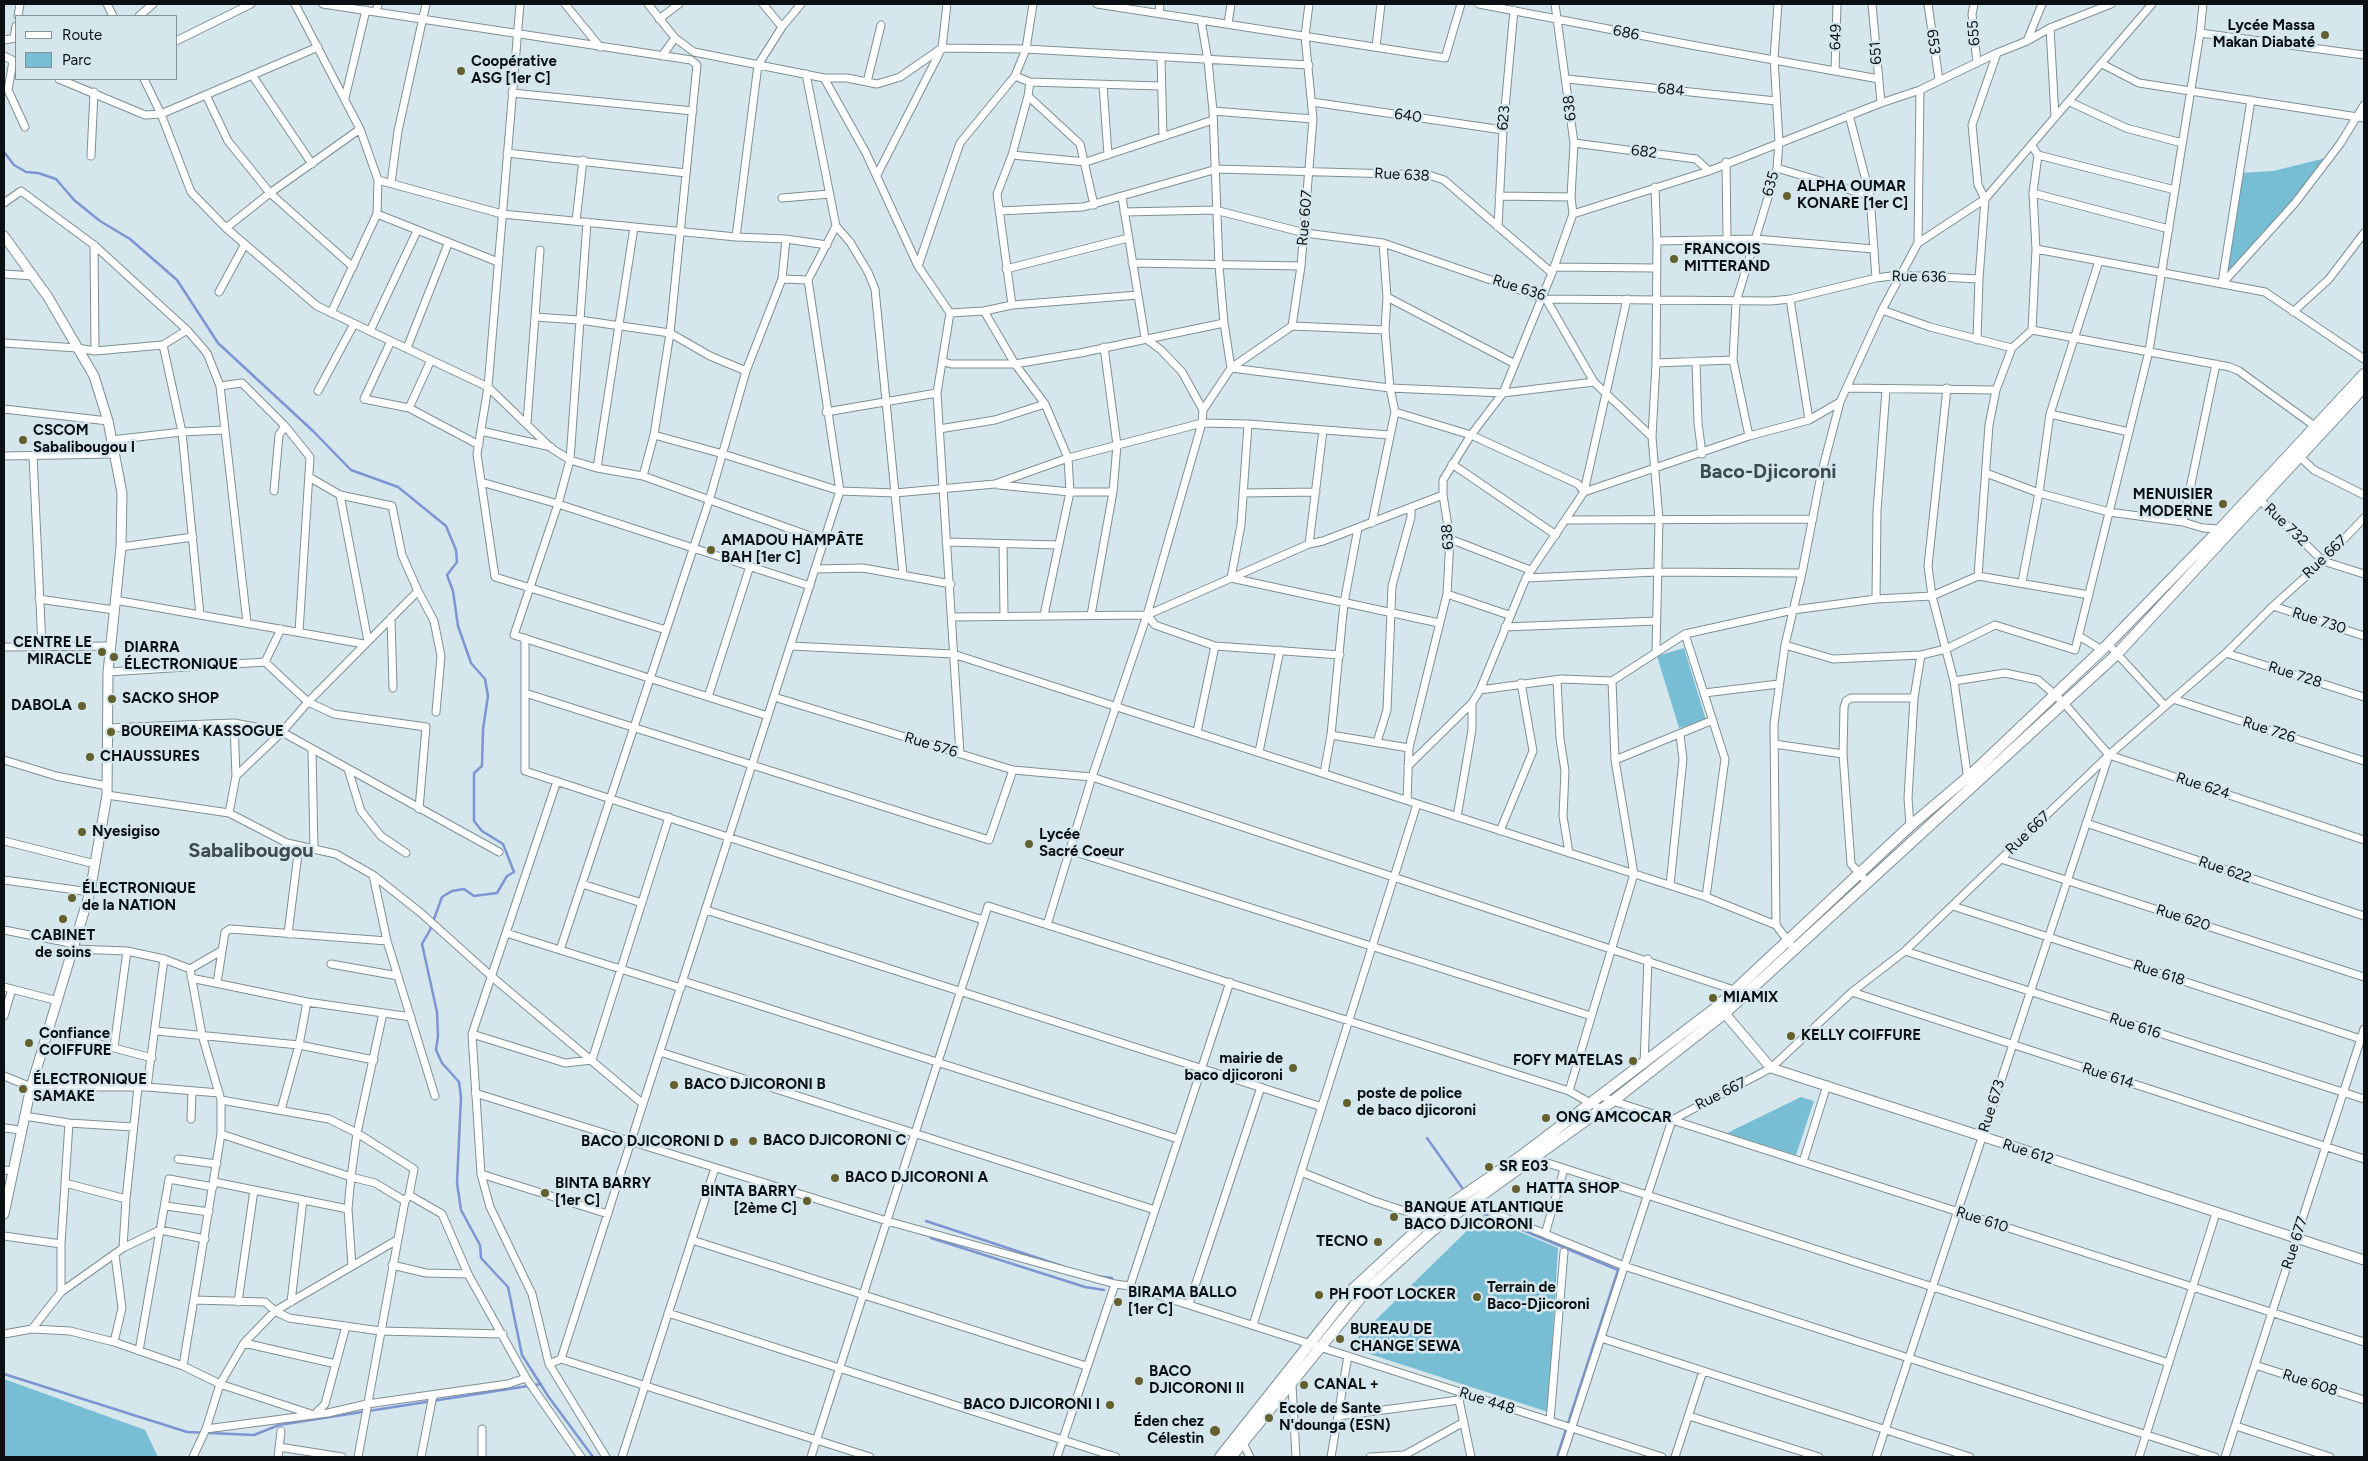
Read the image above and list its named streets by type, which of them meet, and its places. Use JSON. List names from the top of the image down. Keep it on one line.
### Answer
{"streets":{"main road":["Rue 612"],"street":["686","655","649","653","651","684","638","640","623","682","Rue 638","635","Rue 607","Rue 636","Rue 732","Rue 667","Rue 730","Rue 728","Rue 726","Rue 576","Rue 624","Rue 622","Rue 620","Rue 618","Rue 616","Rue 614","Rue 673","Rue 610","Rue 677","Rue 608","Rue 448"]},"crossings":[["686","649"],["686","651"],["686","638"],["686","623"],["686","635"],["684","638"],["684","635"],["638","682"],["638","Rue 638"],["638","Rue 636"],["640","623"],["640","Rue 607"],["623","Rue 638"],["Rue 638","Rue 607"],["635","Rue 636"],["Rue 607","Rue 636"],["Rue 732","Rue 667"],["Rue 667","Rue 730"],["Rue 667","Rue 728"],["Rue 667","Rue 726"],["Rue 667","Rue 624"],["Rue 667","Rue 620"],["Rue 667","Rue 618"],["Rue 667","Rue 616"],["Rue 667","Rue 614"],["Rue 667","Rue 673"],["Rue 667","Rue 612"],["Rue 667","Rue 610"],["Rue 624","Rue 673"],["Rue 622","Rue 673"],["Rue 620","Rue 673"],["Rue 618","Rue 673"],["Rue 618","Rue 677"],["Rue 616","Rue 673"],["Rue 616","Rue 677"],["Rue 614","Rue 673"],["Rue 614","Rue 677"],["Rue 673","Rue 612"],["Rue 673","Rue 610"],["Rue 612","Rue 677"],["Rue 610","Rue 677"],["Rue 677","Rue 608"]],"districts":["Baco-Djicoroni","Sabalibougou"],"places":["Lycée Massa Makan Diabaté","Coopérative ASG [1er C]","ALPHA OUMAR KONARE [1er C]","FRANCOIS MITTERAND","CSCOM Sabalibougou I","MENUISIER MODERNE","AMADOU HAMPÂTE BAH [1er C]","CENTRE LE MIRACLE","DIARRA ÉLECTRONIQUE","SACKO SHOP","DABOLA","BOUREIMA KASSOGUE","CHAUSSURES","Nyesigiso","Lycée Sacré Coeur","ÉLECTRONIQUE de la NATION","CABINET de soins","MIAMIX","KELLY COIFFURE","Confiance COIFFURE","FOFY MATELAS","mairie de baco djicoroni","BACO DJICORONI B","ÉLECTRONIQUE SAMAKE","poste de police de baco djicoroni","ONG AMCOCAR","BACO DJICORONI C","BACO DJICORONI D","SR E03","BACO DJICORONI A","HATTA SHOP","BINTA BARRY [1er C]","BINTA BARRY [2ème C]","BANQUE ATLANTIQUE BACO DJICORONI","TECNO","PH FOOT LOCKER","Terrain de Baco-Djicoroni","BIRAMA BALLO [1er C]","BUREAU DE CHANGE SEWA","BACO DJICORONI II","CANAL +","BACO DJICORONI I","Ecole de Sante N'dounga (ESN)","Éden chez Célestin"],"legend":["Route","Parc"]}
